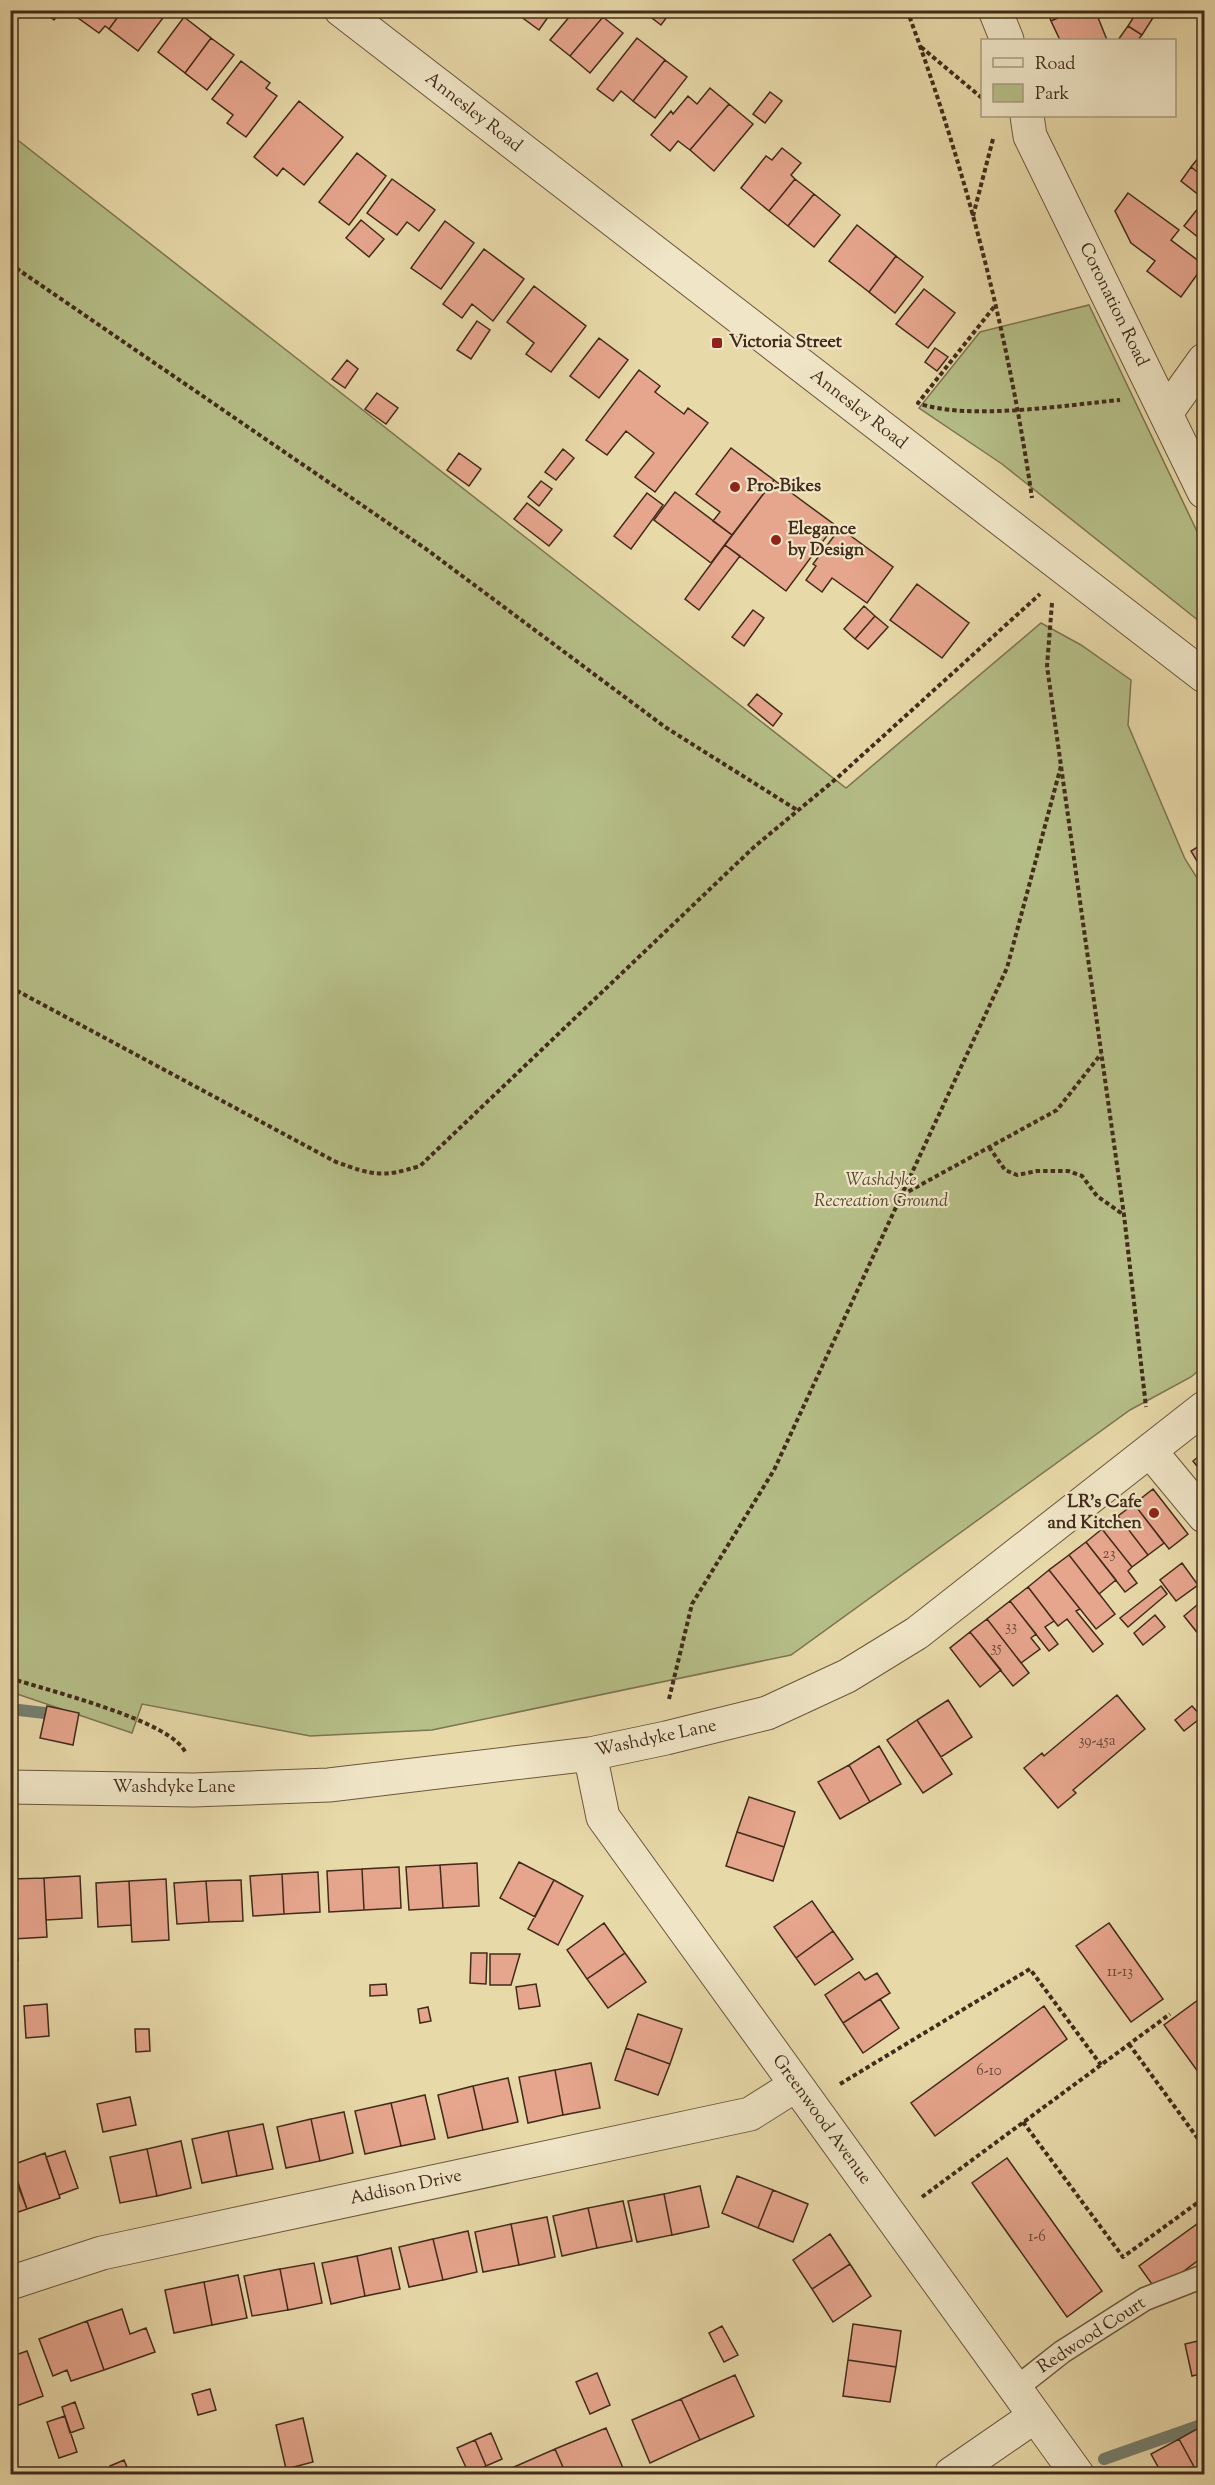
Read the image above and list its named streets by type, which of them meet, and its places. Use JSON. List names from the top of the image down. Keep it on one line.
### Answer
{"streets":{"street":["Annesley Road","Coronation Road","Washdyke Lane","Greenwood Avenue","Addison Drive"],"lane":["Redwood Court"]},"crossings":[["Washdyke Lane","Greenwood Avenue"],["Greenwood Avenue","Addison Drive"],["Greenwood Avenue","Redwood Court"]],"parks":["Washdyke Recreation Ground"],"places":{"transit":["Victoria Street"],"other":["Pro-Bikes","Elegance by Design","LR’s Cafe and Kitchen"]},"house_numbers":["23","33","35","39-45a","11-13","6-10","1-6"],"legend":["Road","Park"]}
